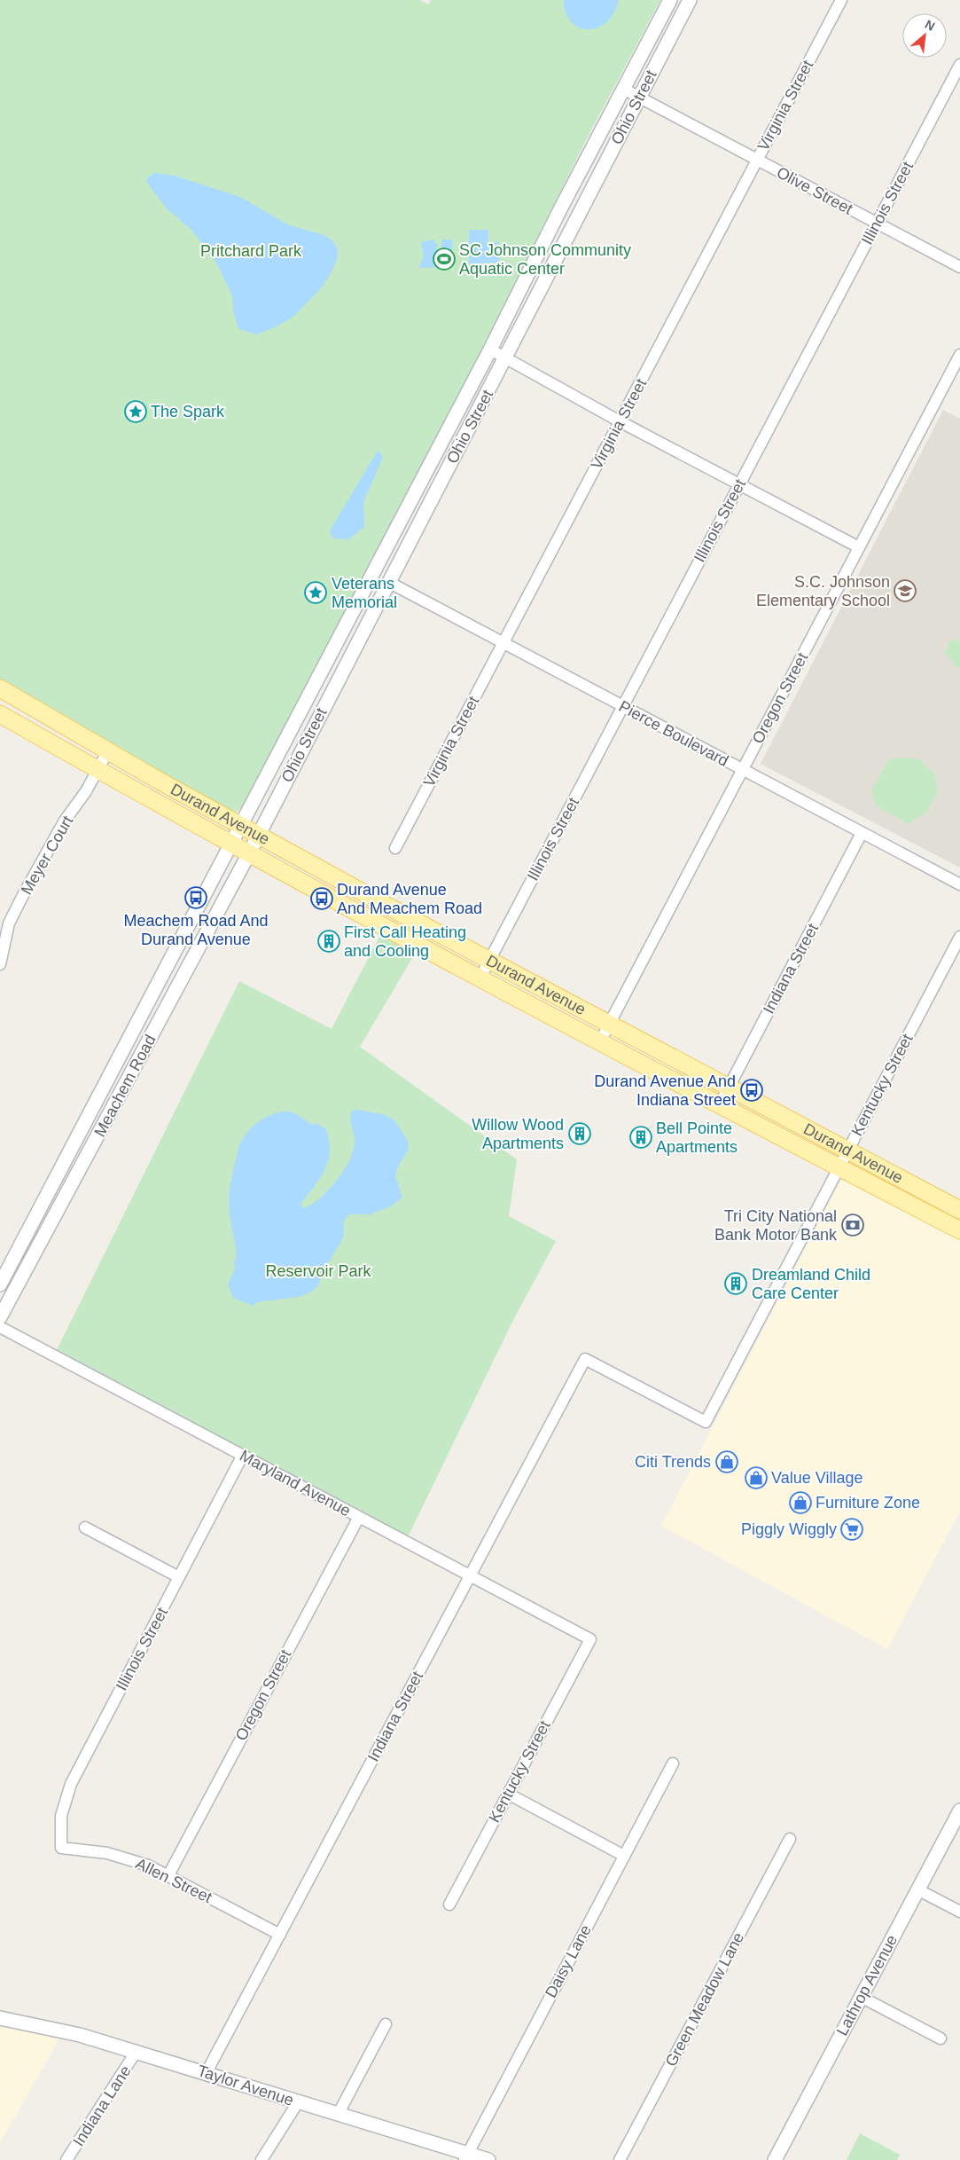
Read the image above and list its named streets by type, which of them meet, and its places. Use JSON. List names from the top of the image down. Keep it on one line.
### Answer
{"streets":{"main road":["Durand Avenue"],"street":["Virginia Street","Ohio Street","Olive Street","Illinois Street","Oregon Street","Pierce Boulevard","Meyer Court","Indiana Street","Kentucky Street","Meachem Road","Maryland Avenue","Allen Street","Daisy Lane","Lathrop Avenue","Green Meadow Lane","Taylor Avenue","Indiana Lane"]},"crossings":[["Virginia Street","Olive Street"],["Virginia Street","Pierce Boulevard"],["Ohio Street","Olive Street"],["Ohio Street","Pierce Boulevard"],["Ohio Street","Durand Avenue"],["Ohio Street","Meachem Road"],["Olive Street","Illinois Street"],["Illinois Street","Pierce Boulevard"],["Illinois Street","Durand Avenue"],["Illinois Street","Maryland Avenue"],["Illinois Street","Allen Street"],["Oregon Street","Pierce Boulevard"],["Oregon Street","Durand Avenue"],["Oregon Street","Maryland Avenue"],["Oregon Street","Allen Street"],["Pierce Boulevard","Indiana Street"],["Durand Avenue","Meyer Court"],["Durand Avenue","Indiana Street"],["Durand Avenue","Kentucky Street"],["Durand Avenue","Meachem Road"],["Indiana Street","Kentucky Street"],["Indiana Street","Maryland Avenue"],["Indiana Street","Allen Street"],["Indiana Street","Taylor Avenue"],["Kentucky Street","Maryland Avenue"],["Daisy Lane","Taylor Avenue"],["Taylor Avenue","Indiana Lane"]],"parks":["Pritchard Park","Reservoir Park"],"places":{"sports":["SC Johnson Community Aquatic Center"],"place":["The Spark","Veterans Memorial"],"school or university":["S.C. Johnson Elementary School"],"bus stop":["Meachem Road And Durand Avenue","Durand Avenue And Meachem Road","Durand Avenue And Indiana Street"],"building":["First Call Heating and Cooling","Willow Wood Apartments","Bell Pointe Apartments","Dreamland Child Care Center"],"bank":["Tri City National Bank Motor Bank"],"shop":["Citi Trends","Value Village","Furniture Zone"],"supermarket":["Piggly Wiggly"]},"north":"top right"}
